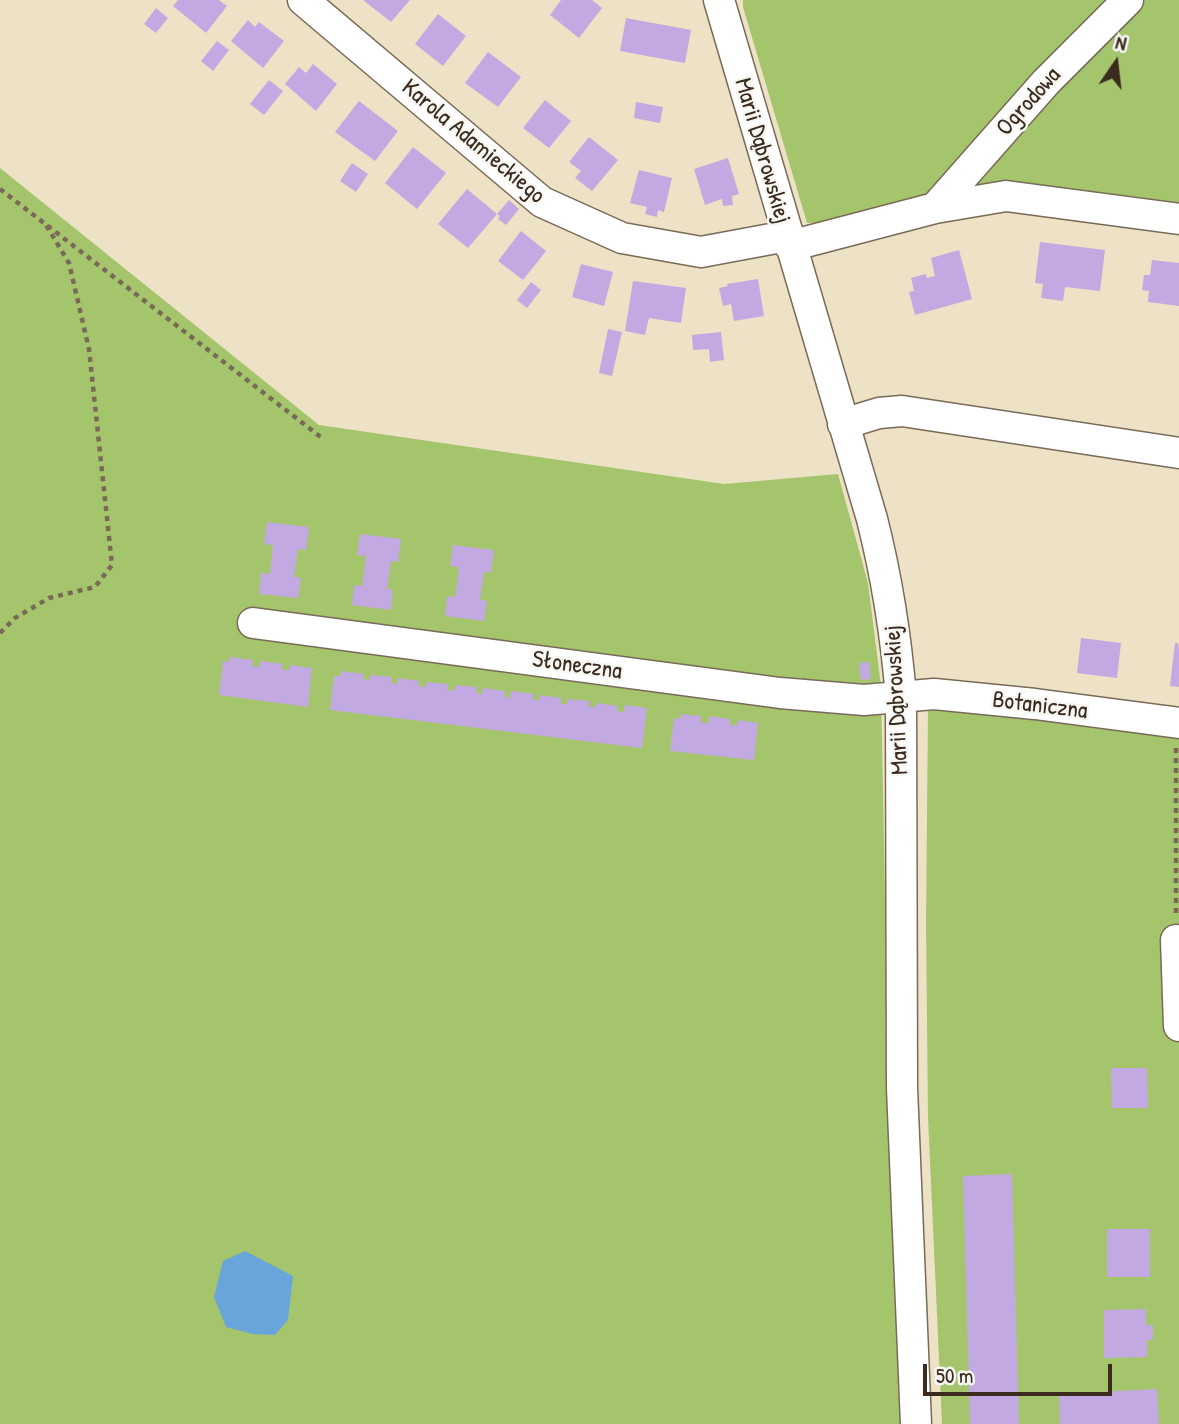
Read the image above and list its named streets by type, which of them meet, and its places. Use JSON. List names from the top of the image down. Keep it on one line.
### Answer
{"streets":{"street":["Ogrodowa","Karola Adamieckiego","Marii Dąbrowskiej","Słoneczna","Botaniczna"]},"crossings":[["Karola Adamieckiego","Marii Dąbrowskiej"],["Marii Dąbrowskiej","Słoneczna"],["Marii Dąbrowskiej","Botaniczna"],["Słoneczna","Botaniczna"]],"scale_bar":"50 m","north":"top"}
